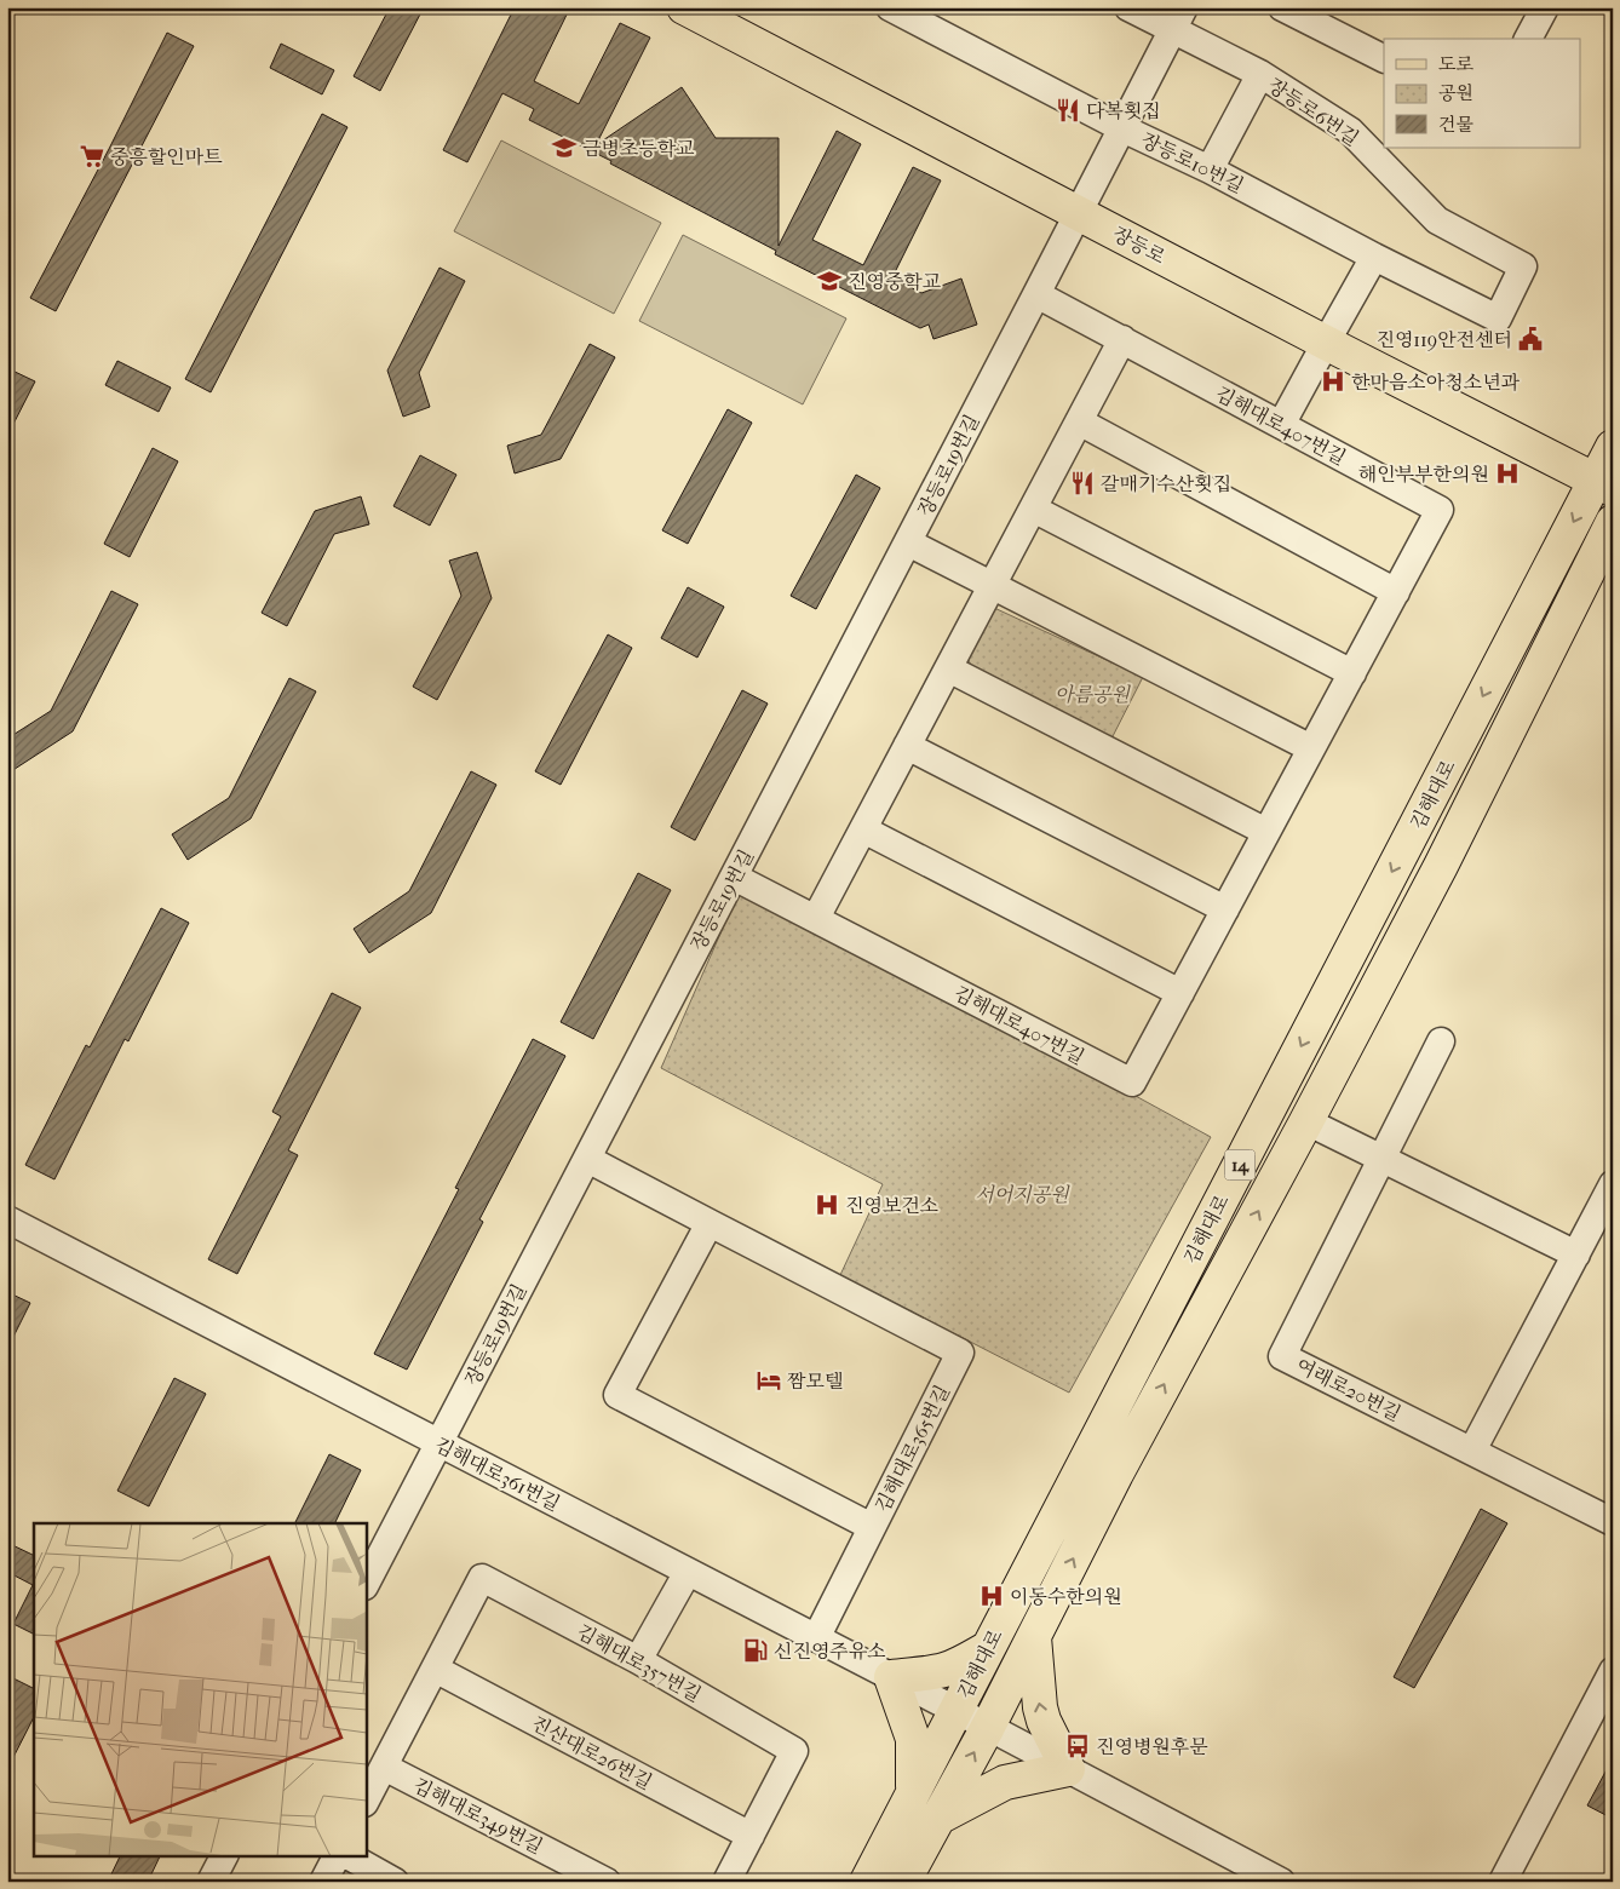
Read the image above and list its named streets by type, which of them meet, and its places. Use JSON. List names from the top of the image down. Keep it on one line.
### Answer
{"streets":{"main road":["장등로","김해대로","14"],"street":["장등로6번길","장등로10번길","김해대로407번길","장등로19번길","여래로20번길","김해대로365번길","김해대로361번길","김해대로357번길","진산대로26번길","김해대로349번길"]},"crossings":[["장등로6번길","장등로10번길"],["장등로6번길","장등로19번길"],["장등로10번길","장등로19번길"],["장등로","장등로19번길"],["장등로","김해대로"],["김해대로407번길","장등로19번길"],["장등로19번길","김해대로365번길"],["장등로19번길","김해대로361번길"],["김해대로","김해대로361번길"],["김해대로357번길","진산대로26번길"]],"parks":["아름공원","서어지공원"],"places":{"restaurant":["다복횟집","갈매기수산횟집"],"school or university":["금병초등학교","진영중학교"],"supermarket":["중흥할인마트"],"public building":["진영119안전센터"],"hospital":["한마음소아청소년과","해인부부한의원","진영보건소","이동수한의원"],"hotel":["짬모텔"],"fuel station":["신진영주유소"],"bus stop":["진영병원후문"]},"legend":["도로","공원","건물"]}
